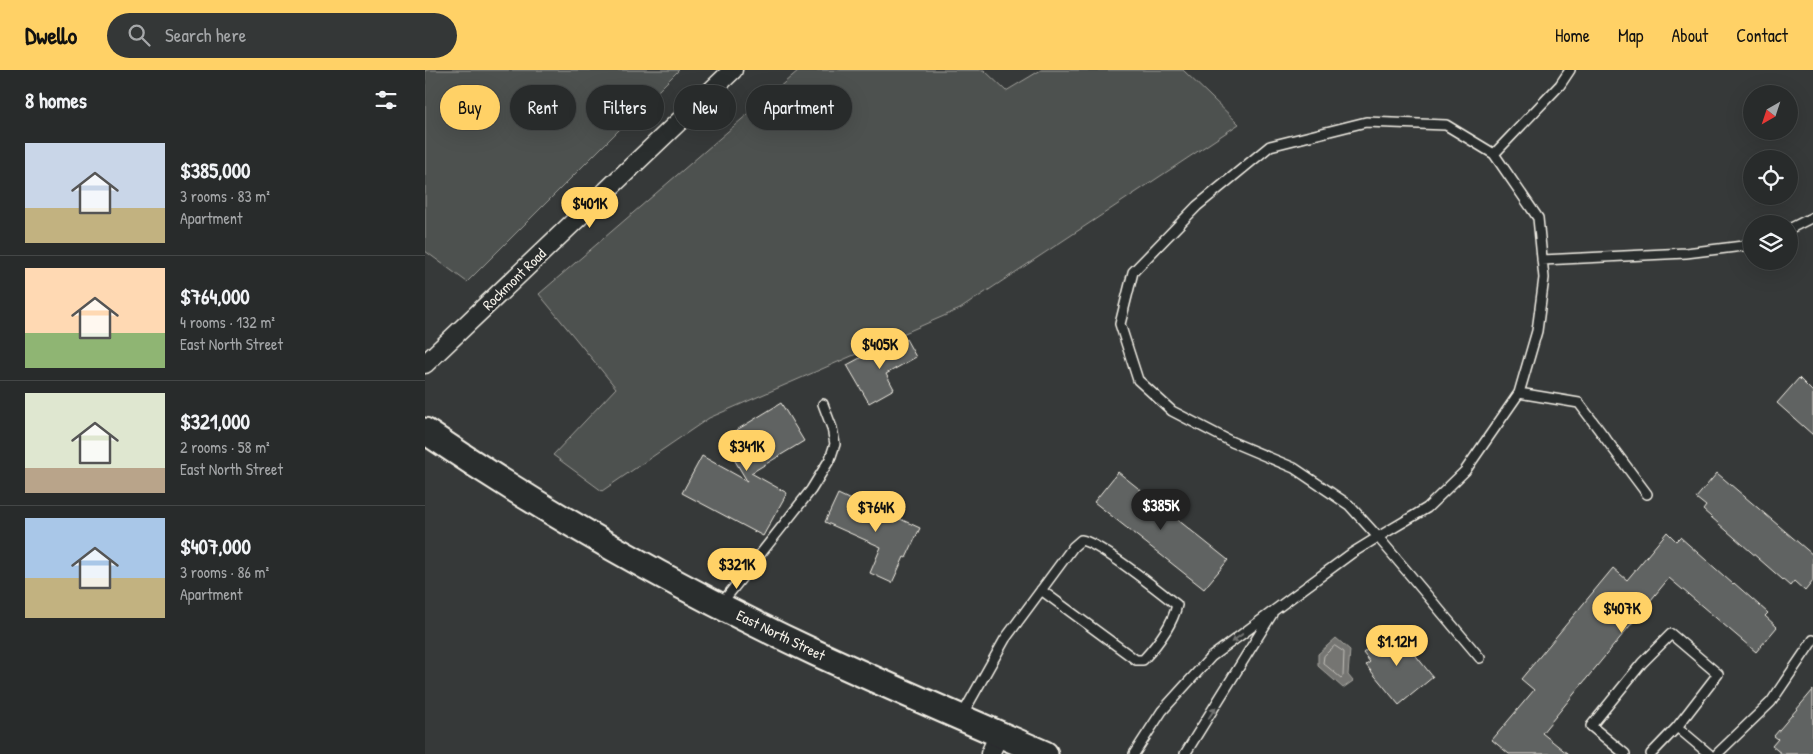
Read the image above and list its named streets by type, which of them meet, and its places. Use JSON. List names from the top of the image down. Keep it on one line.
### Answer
{"streets":{"main road":["East North Street"],"street":["Rockmont Road"]},"north":"bottom left","page":{"header":"Dwello","search":"Search here","nav":["Home","Map","About","Contact"],"heading":"8 homes","chip":["Buy","Rent","Filters","New","Apartment"],"list":[{"name":"$385,000","note":"3 rooms · 83 m² · Apartment"},{"name":"$764,000","note":"4 rooms · 132 m² · East North Street"},{"name":"$321,000","note":"2 rooms · 58 m² · East North Street"},{"name":"$407,000","note":"3 rooms · 86 m² · Apartment"}],"price":["$401K","$405K","$341K","$385K","$764K","$321K","$407K","$1.12M"]}}
